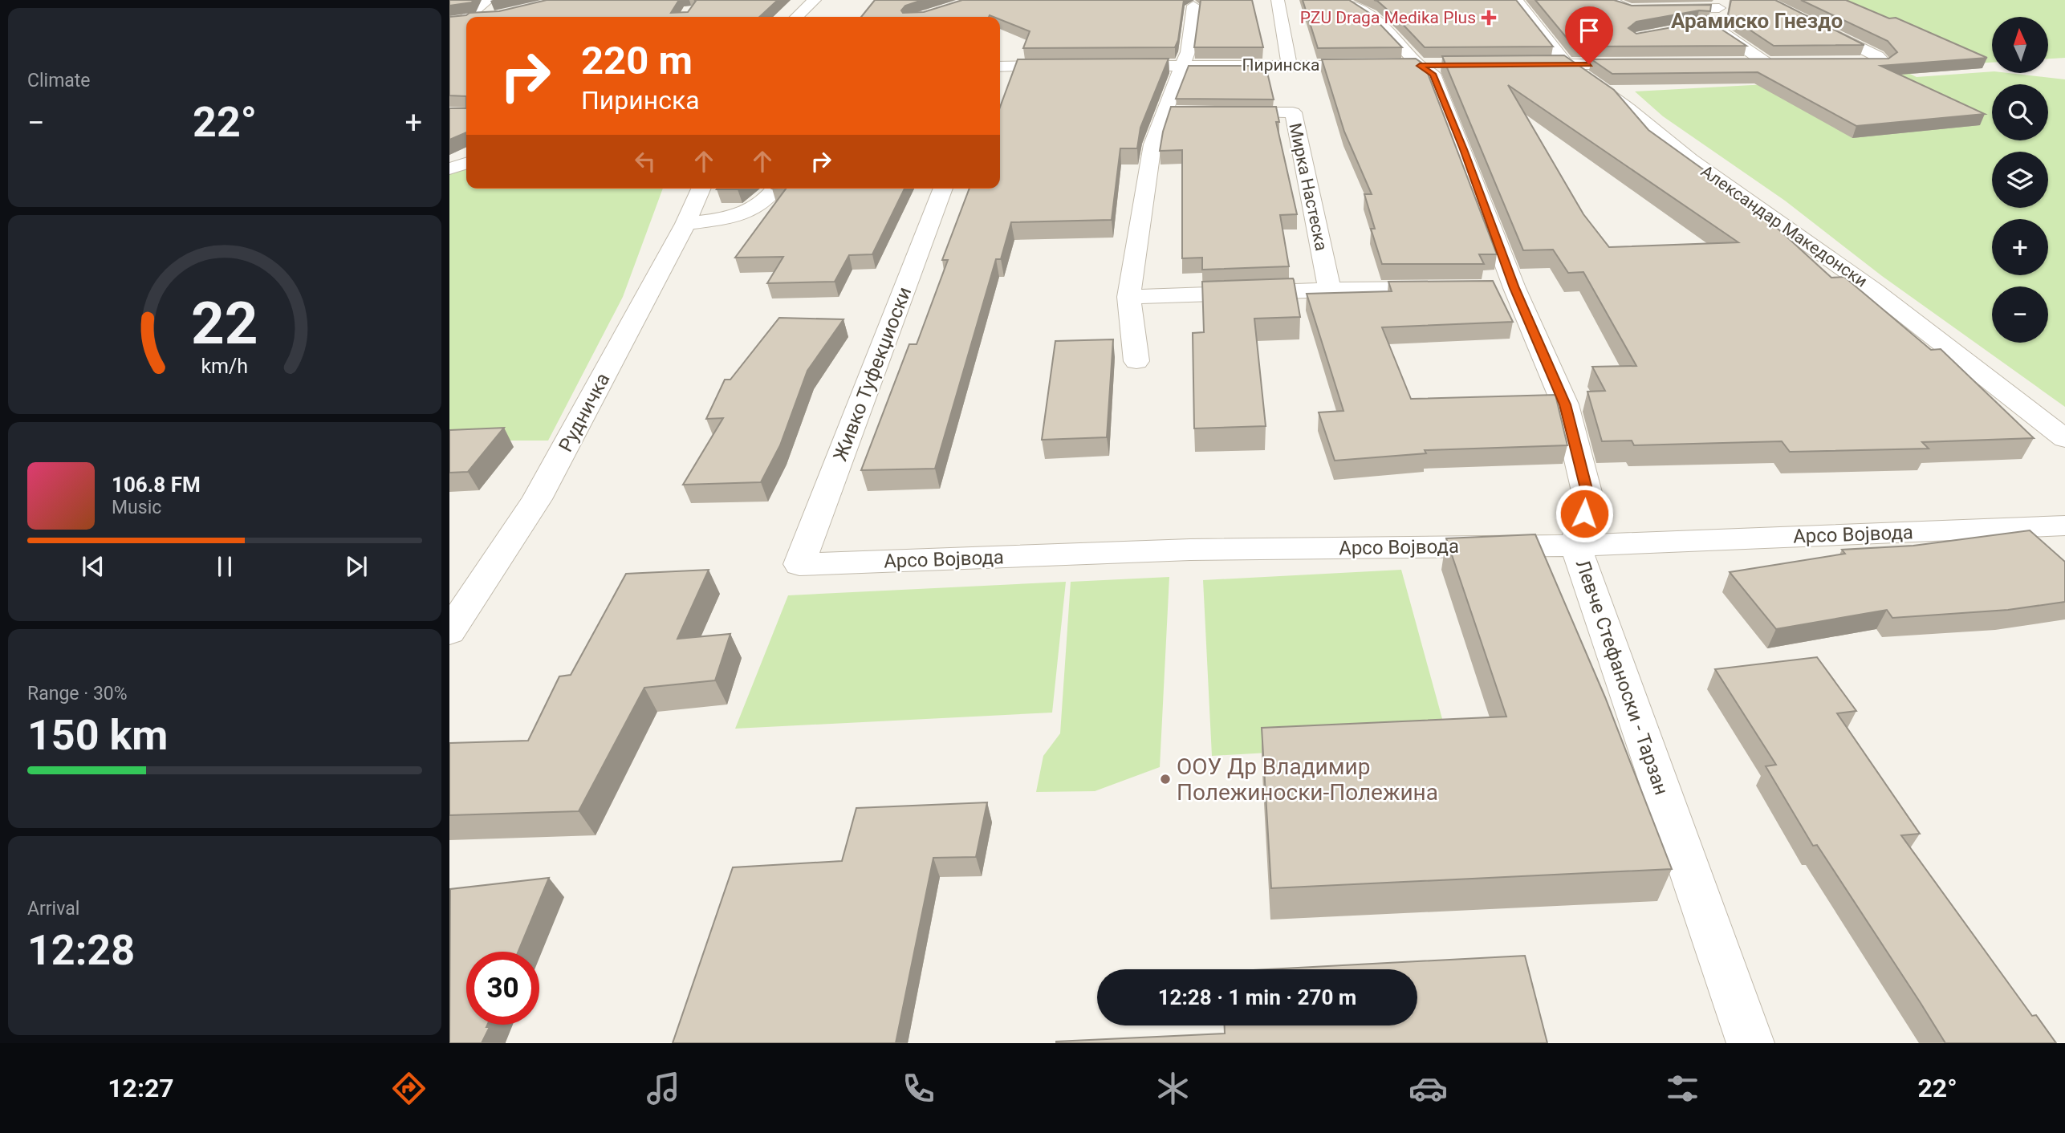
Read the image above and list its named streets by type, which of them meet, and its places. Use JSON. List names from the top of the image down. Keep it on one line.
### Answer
{"streets":{"street":["Пиринска","Мирка Настеска","Александар Македонски","Живко Туфекџиоски","Рудничка","Арсо Војвода","Левче Стефаноски - Тарзан"]},"crossings":[["Живко Туфекџиоски","Арсо Војвода"],["Арсо Војвода","Левче Стефаноски - Тарзан"]],"districts":["Арамиско Гнездо"],"places":{"health":["PZU Draga Medika Plus"],"other":["ООУ Др Владимир Полежиноски-Полежина"]},"north":"top","page":{"tile":["Climate",["Range · 30%","150 km"],["Arrival","12:28"]],"map_buttons":["+","−"],"turn":["220 m","Пиринска"],"heat":["−","22°","+"],"song":["106.8 FM","Music"],"limit":"30","trip":"12:28 · 1 min · 270 m","tabs":["12:27","22°"],"gauge":["22","km/h"]}}
